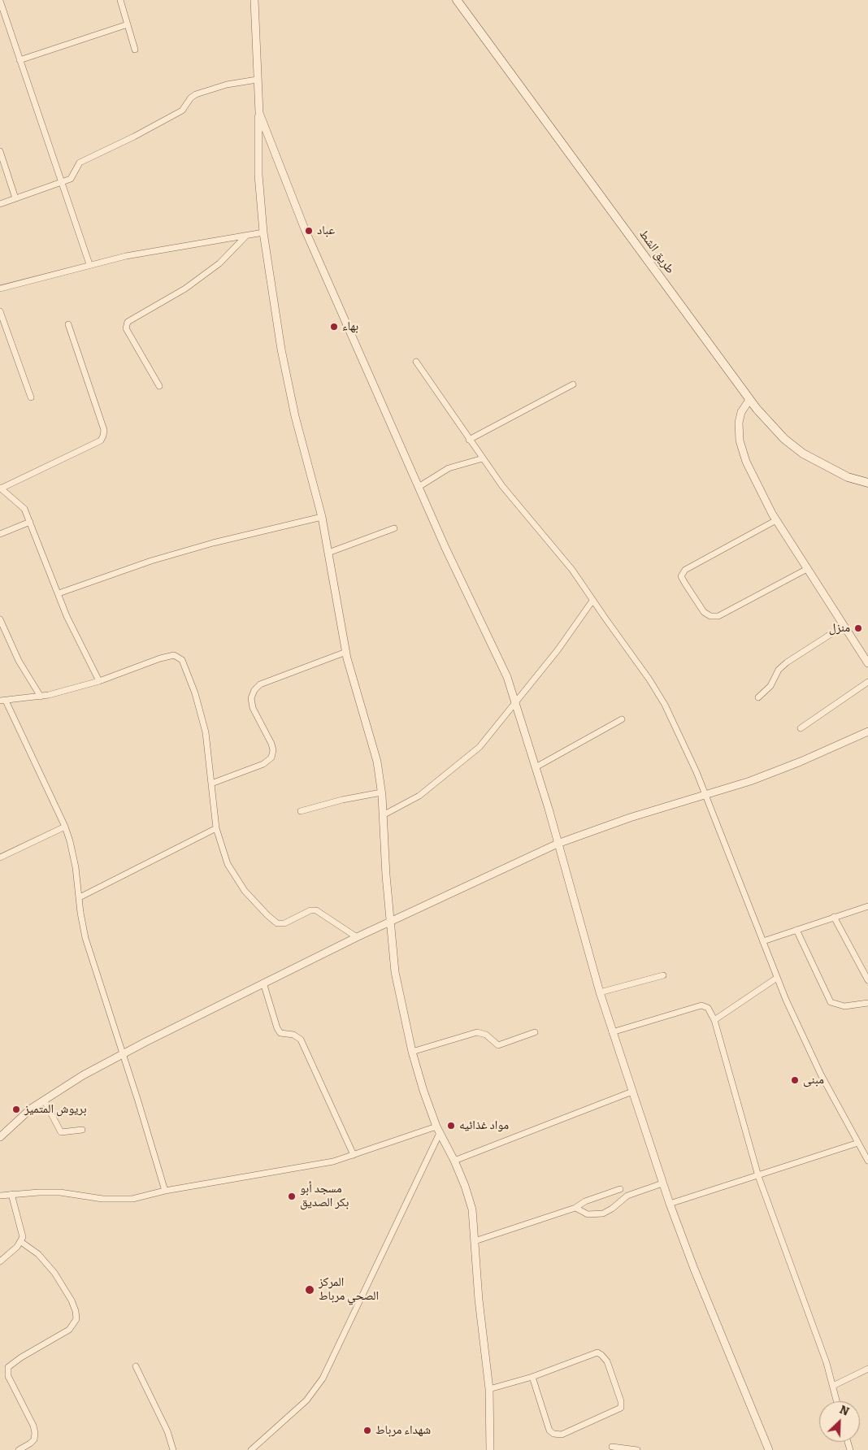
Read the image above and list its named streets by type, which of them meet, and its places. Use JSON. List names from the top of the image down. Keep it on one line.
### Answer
{"streets":{"main road":["طريق الشط"]},"places":["عباد","بهاء","منزل","مبنى","بريوش المتميز","مواد غذائيه","مسجد أبو بكر الصديق","المركز الصحي مرباط","شهداء مرباط"],"north":"top right"}
